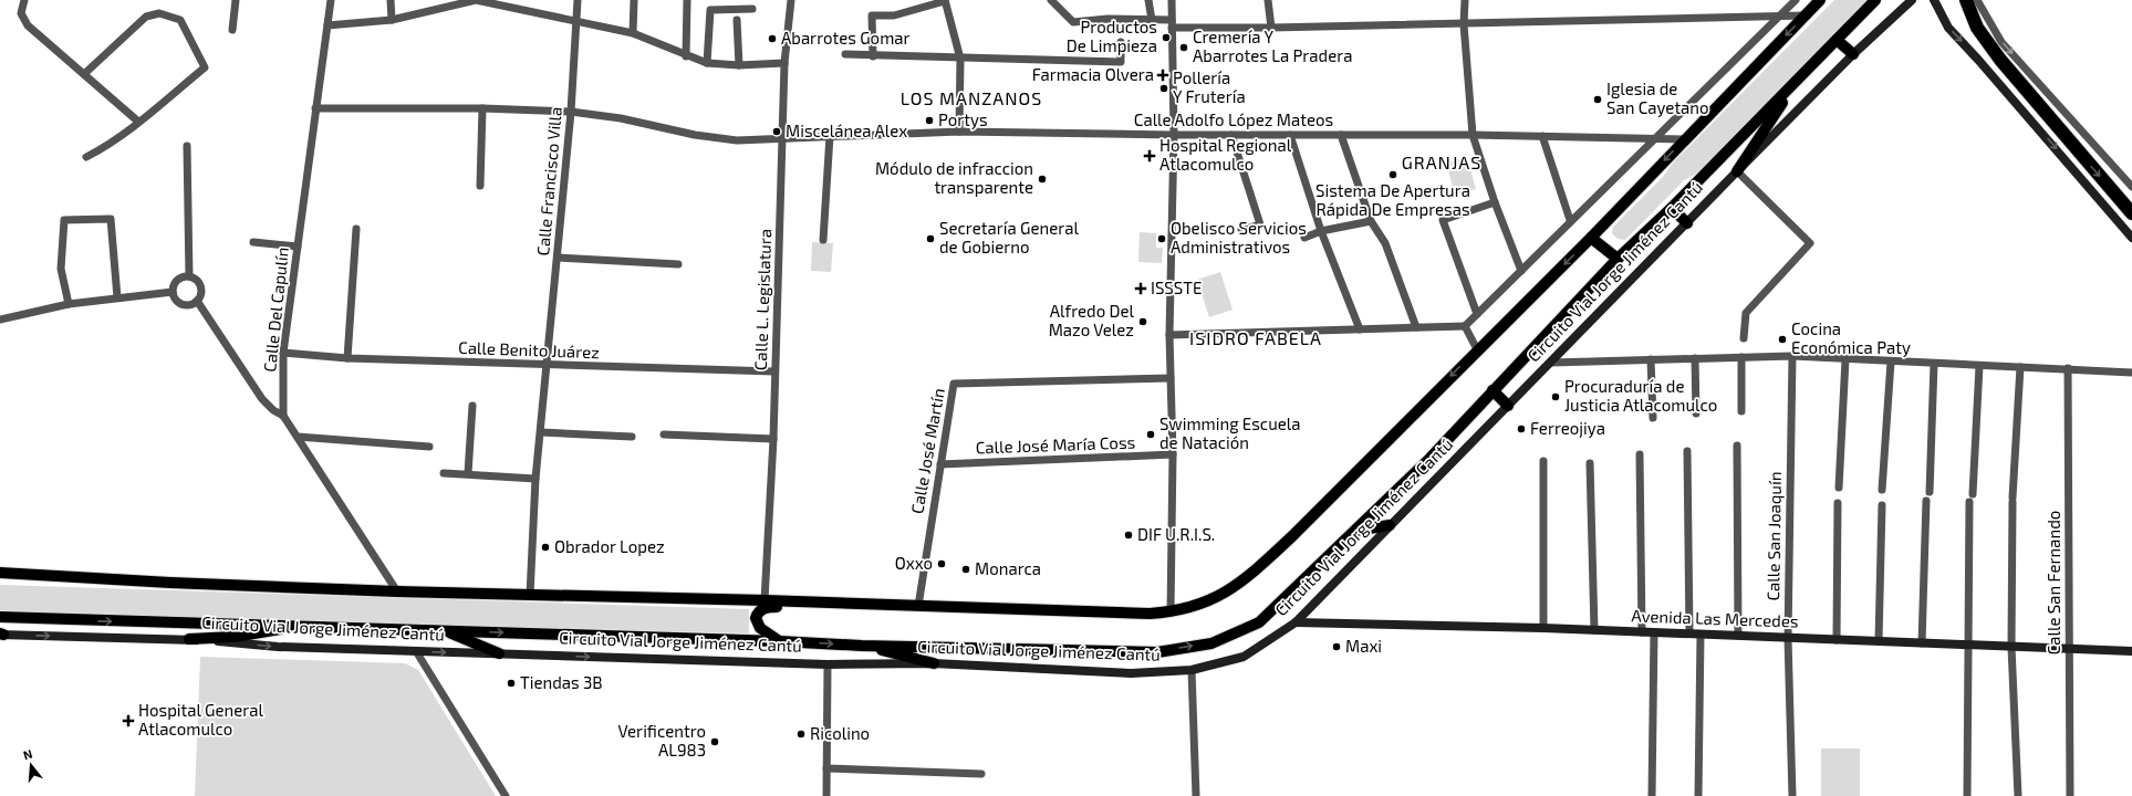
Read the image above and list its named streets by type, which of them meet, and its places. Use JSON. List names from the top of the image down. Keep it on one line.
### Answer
{"streets":{"main road":["Circuito Vial Jorge Jiménez Cantú"],"street":["Calle Adolfo López Mateos","Calle Francisco Villa","Calle L. Legislatura","Calle Del Capulín","Calle Benito Juárez","Calle José María Coss","Calle José Martín","Calle San Joaquín","Calle San Fernando","Avenida Las Mercedes"]},"crossings":[["Calle Adolfo López Mateos","Calle Francisco Villa"],["Calle Adolfo López Mateos","Calle L. Legislatura"],["Calle Adolfo López Mateos","Calle Del Capulín"],["Calle Francisco Villa","Calle Benito Juárez"],["Circuito Vial Jorge Jiménez Cantú","Avenida Las Mercedes"],["Calle L. Legislatura","Calle Benito Juárez"],["Calle Del Capulín","Calle Benito Juárez"],["Calle José María Coss","Calle José Martín"],["Calle San Joaquín","Avenida Las Mercedes"],["Calle San Fernando","Avenida Las Mercedes"]],"districts":["LOS MANZANOS","GRANJAS","ISIDRO FABELA"],"places":{"other":["Productos De Limpieza","Abarrotes Gomar","Cremería Y Abarrotes La Pradera","Pollería Y Frutería","Iglesia de San Cayetano","Portys","Miscelánea Alex","Sistema De Apertura Rápida De Empresas","Módulo de infraccion transparente","Secretaría General de Gobierno","Obelisco Servicios Administrativos","Alfredo Del Mazo Velez","Cocina Económica Paty","Procuraduría de Justicia Atlacomulco","Ferreojiya","Swimming Escuela de Natación","DIF U.R.I.S.","Obrador Lopez","Oxxo","Monarca","Maxi","Tiendas 3B","Ricolino","Verificentro AL983"],"health":["Farmacia Olvera","Hospital Regional Atlacomulco","ISSSTE","Hospital General Atlacomulco"]},"north":"top"}
